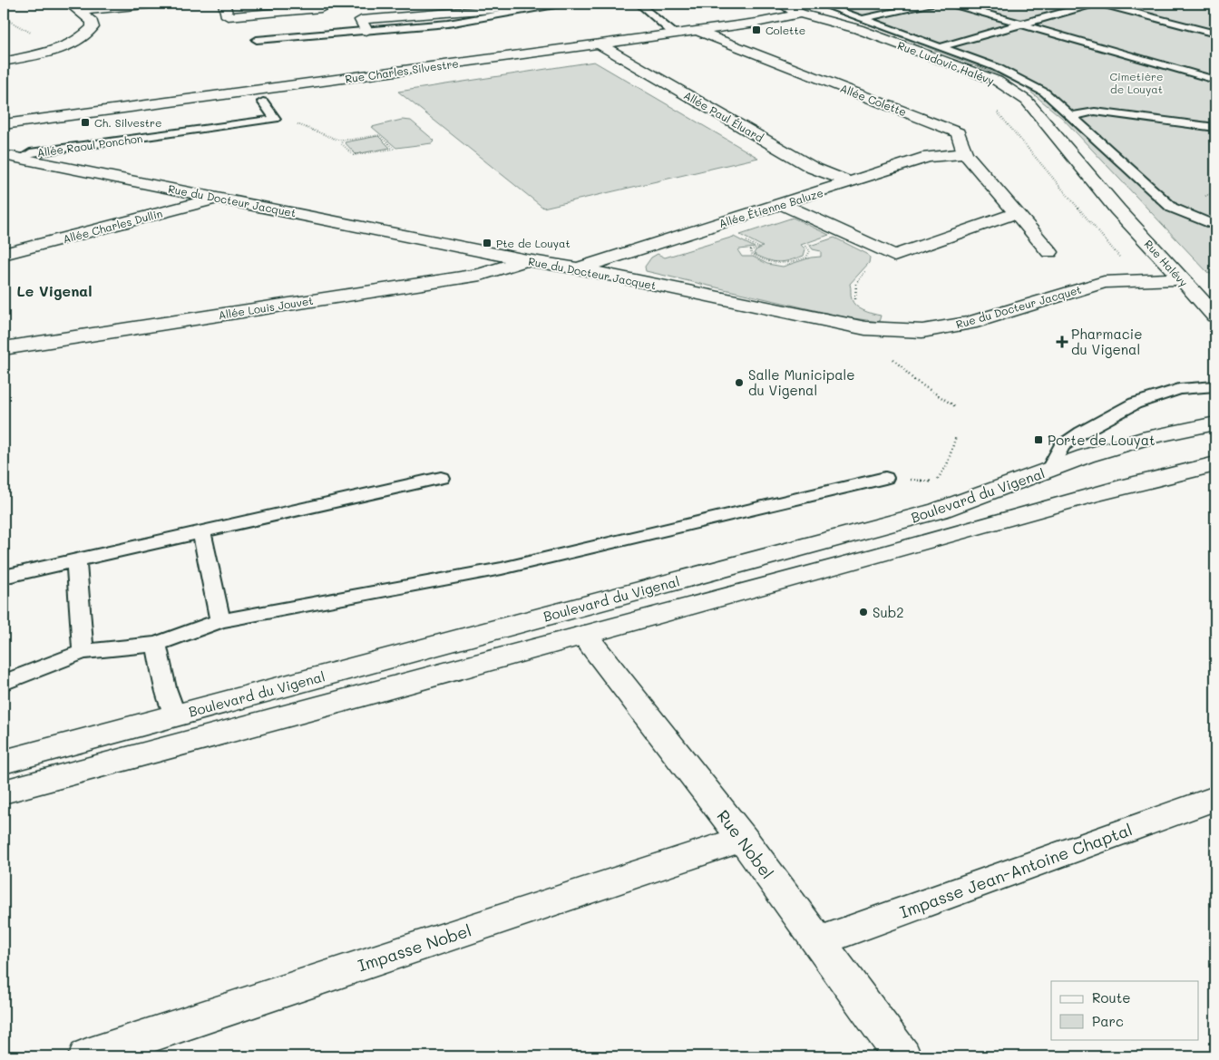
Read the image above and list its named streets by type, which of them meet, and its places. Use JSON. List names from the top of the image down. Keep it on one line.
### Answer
{"streets":{"street":["Rue Ludovic Halévy","Rue Charles Silvestre","Allée Colette","Allée Paul Éluard","Rue du Docteur Jacquet","Allée Étienne Baluze","Allée Charles Dullin","Rue Halévy","Allée Louis Jouvet","Boulevard du Vigenal","Rue Nobel","Impasse Jean-Antoine Chaptal","Impasse Nobel"],"lane":["Allée Raoul Ponchon"]},"crossings":[["Rue Ludovic Halévy","Rue Charles Silvestre"],["Rue Ludovic Halévy","Rue Halévy"],["Rue Charles Silvestre","Allée Colette"],["Rue Charles Silvestre","Allée Paul Éluard"],["Allée Colette","Allée Étienne Baluze"],["Allée Paul Éluard","Allée Étienne Baluze"],["Allée Raoul Ponchon","Rue du Docteur Jacquet"],["Rue du Docteur Jacquet","Allée Étienne Baluze"],["Rue du Docteur Jacquet","Allée Charles Dullin"],["Rue du Docteur Jacquet","Rue Halévy"],["Rue du Docteur Jacquet","Allée Louis Jouvet"],["Boulevard du Vigenal","Rue Nobel"],["Rue Nobel","Impasse Jean-Antoine Chaptal"],["Rue Nobel","Impasse Nobel"]],"districts":["Le Vigenal"],"parks":["Cimetière de Louyat"],"places":{"transit":["Colette","Ch. Silvestre","Pte de Louyat","Porte de Louyat"],"health":["Pharmacie du Vigenal"],"other":["Salle Municipale du Vigenal","Sub2"]},"legend":["Route","Parc"]}
